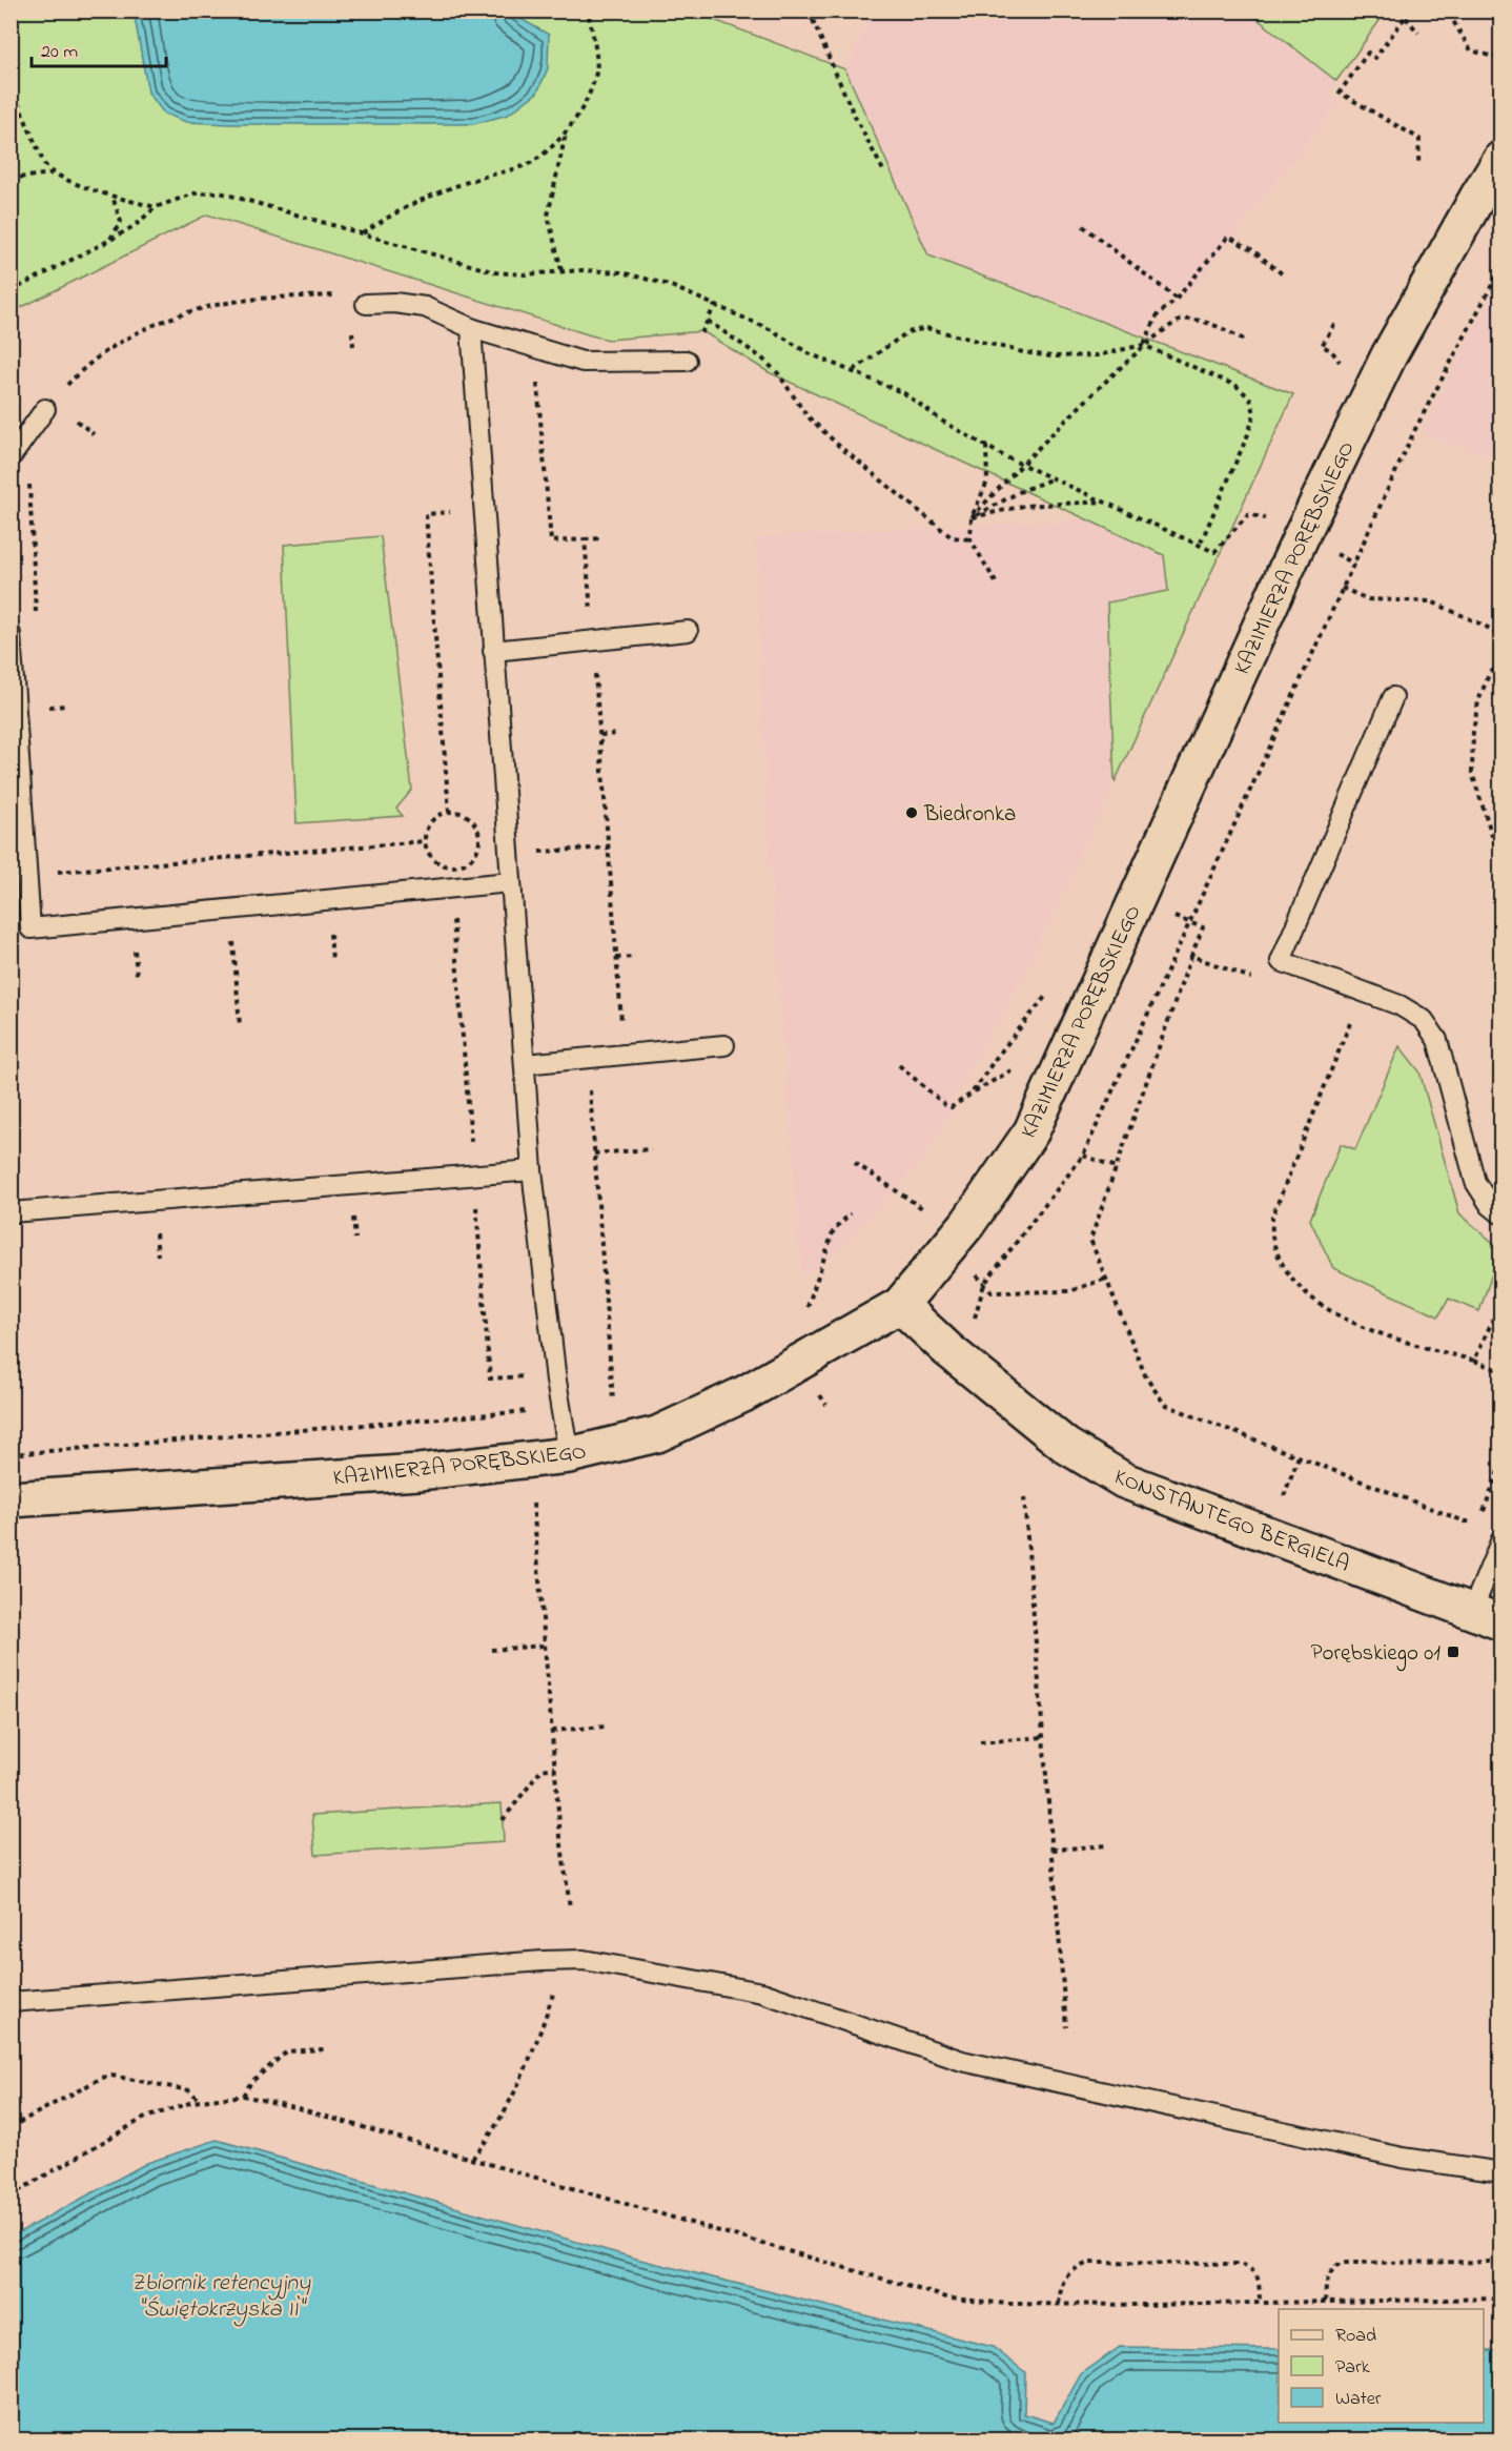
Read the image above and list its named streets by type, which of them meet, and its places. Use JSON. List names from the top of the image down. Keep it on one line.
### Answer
{"streets":{"street":["KAZIMIERZA PORĘBSKIEGO","KONSTANTEGO BERGIELA"]},"crossings":[["KAZIMIERZA PORĘBSKIEGO","KONSTANTEGO BERGIELA"]],"water":["Zbiornik retencyjny \"Świętokrzyska II\""],"places":{"other":["Biedronka"],"transit":["Porębskiego 01"]},"legend":["Road","Park","Water"],"scale_bar":"20 m"}
